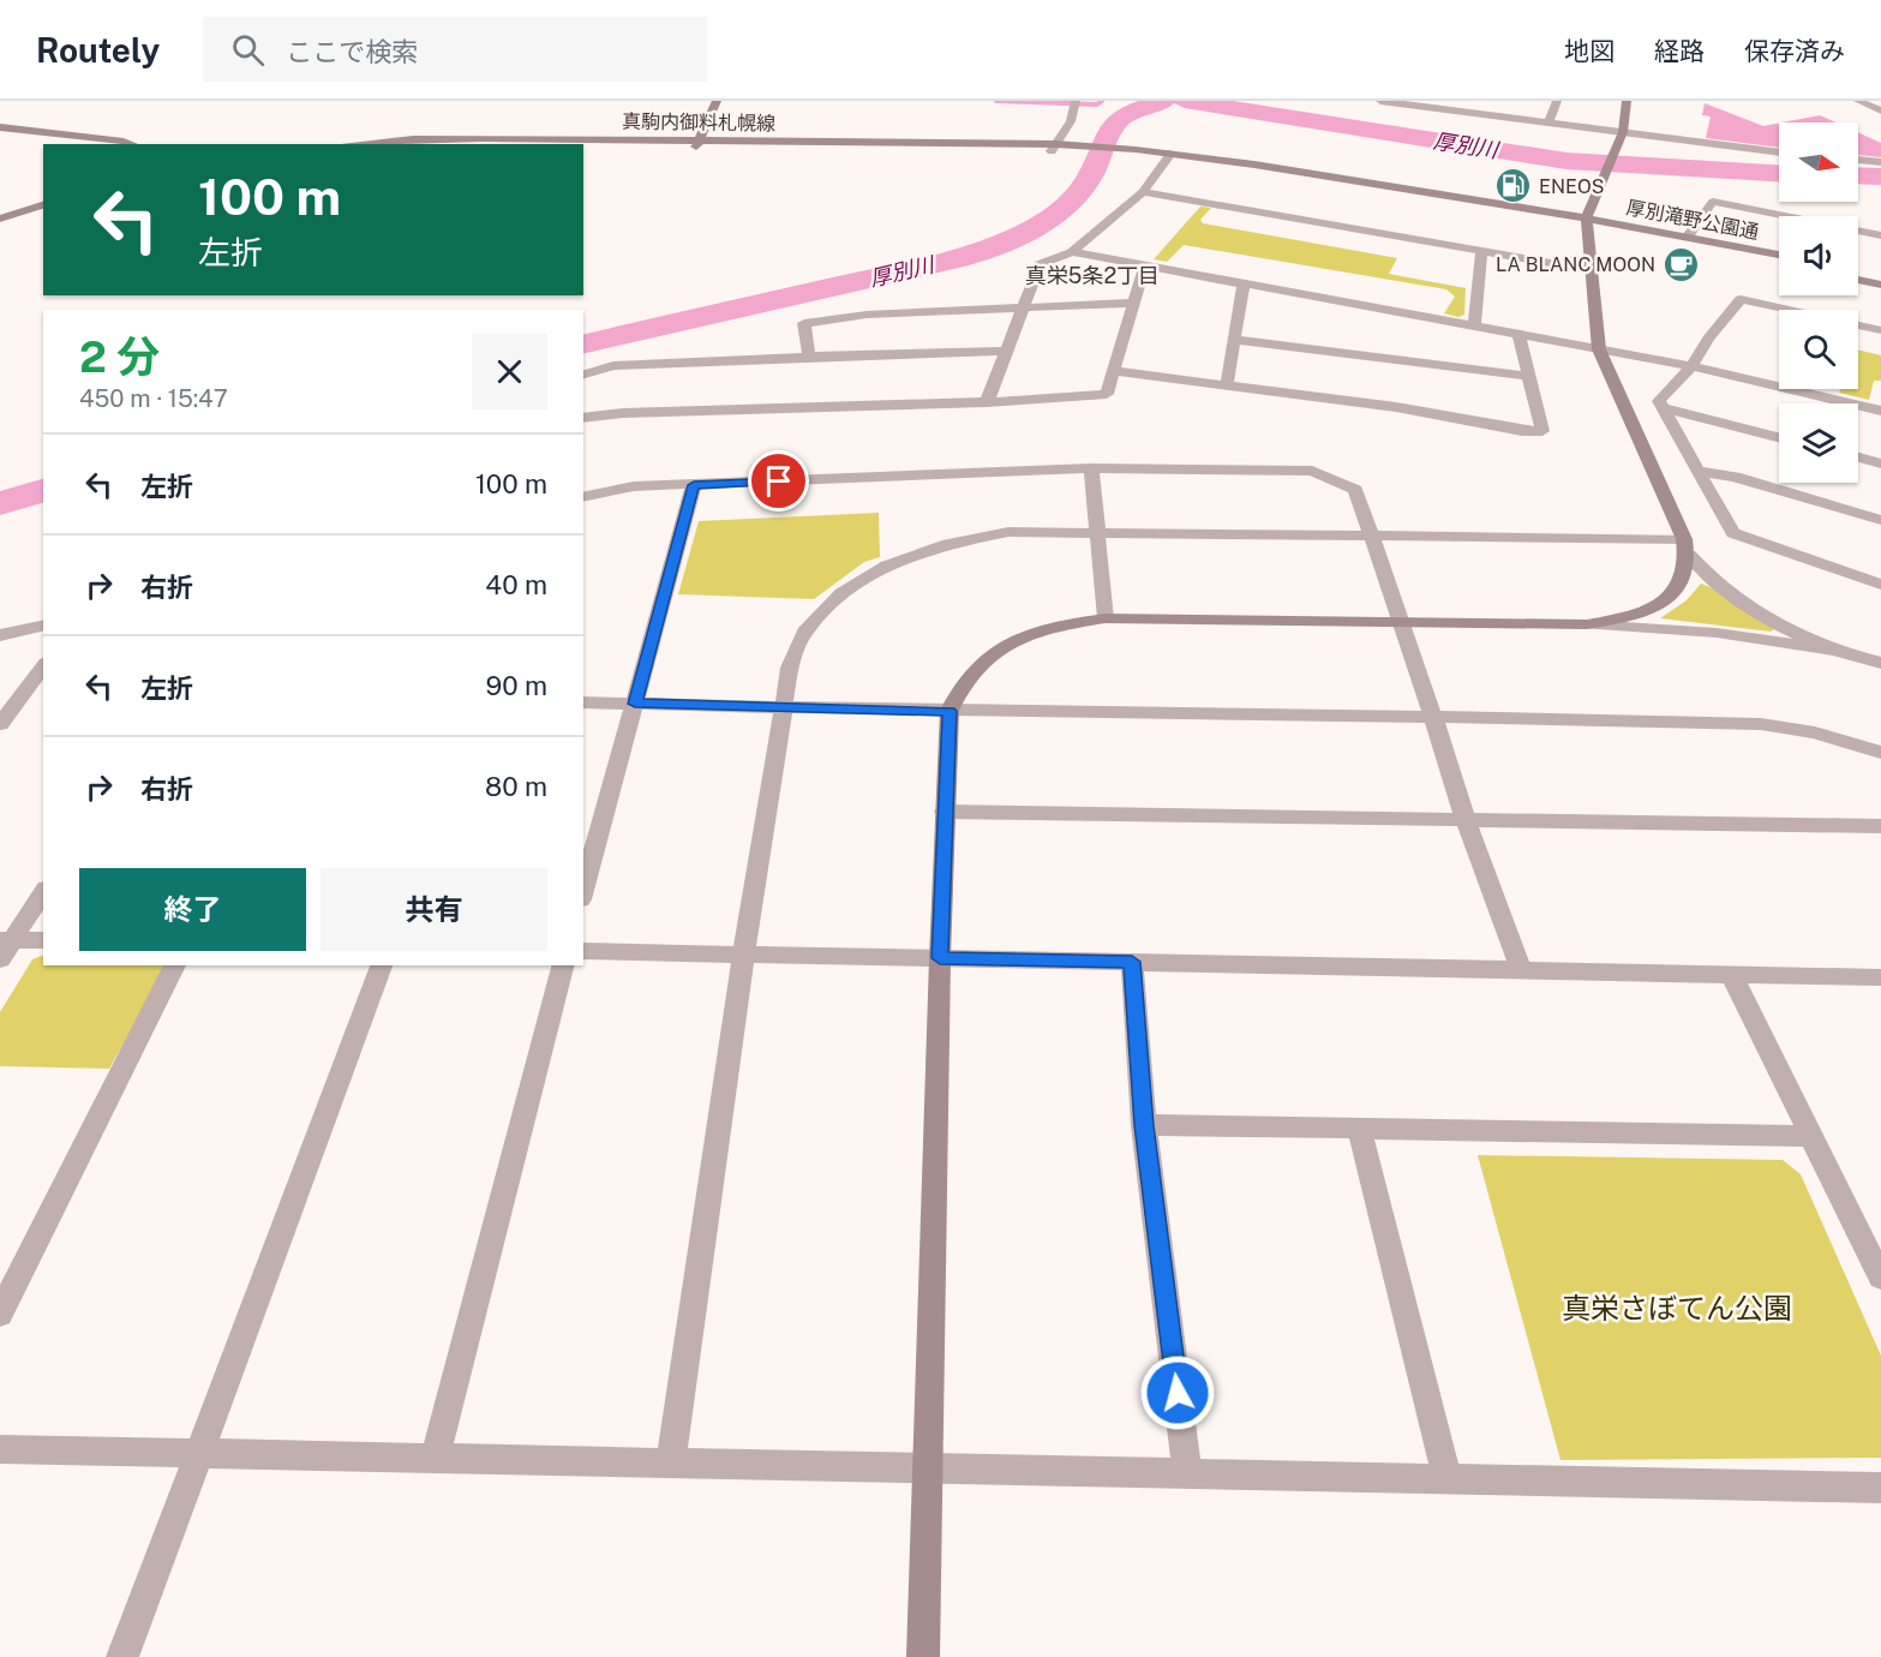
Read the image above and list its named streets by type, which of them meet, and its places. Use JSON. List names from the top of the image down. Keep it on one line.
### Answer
{"streets":{"street":["真駒内御料札幌線","厚別滝野公園通"]},"crossings":[["真駒内御料札幌線","厚別滝野公園通"]],"districts":["真栄5条2丁目"],"water":["厚別川"],"parks":["真栄さぼてん公園"],"places":{"fuel station":["ENEOS"],"cafe":["LA BLANC MOON"]},"north":"right","page":{"header":"Routely","search":"ここで検索","nav":["地図","経路","保存済み"],"turn":["100 m","左折"],"heading":["2 分","450 m · 15:47"],"list":[{"name":"左折","value":"100 m"},{"name":"右折","value":"40 m"},{"name":"左折","value":"90 m"},{"name":"右折","value":"80 m"}],"buttons":["終了","共有"]}}
